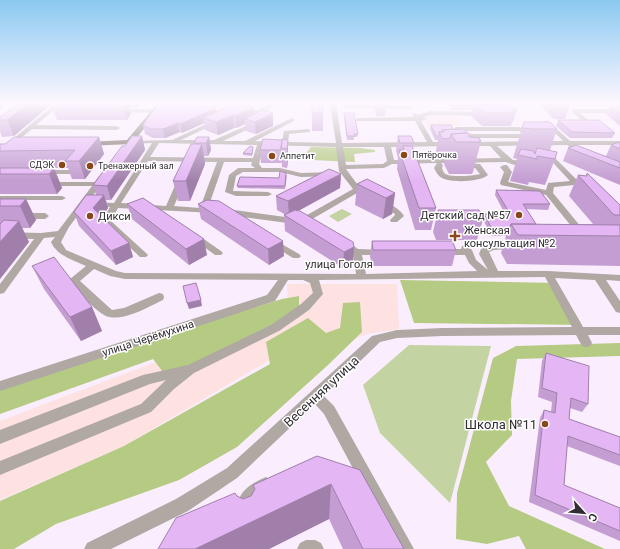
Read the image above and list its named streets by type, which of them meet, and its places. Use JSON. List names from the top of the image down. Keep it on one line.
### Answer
{"streets":{"street":["улица Гоголя","улица Черёмухина","Весенняя улица"]},"crossings":[["улица Гоголя","улица Черёмухина"]],"places":{"other":["Пятёрочка","Аппетит","СДЭК","Тренажерный зал","Детский сад №57","Дикси","Школа №11"],"health":["Женская консультация №2"]},"north":"bottom right"}
